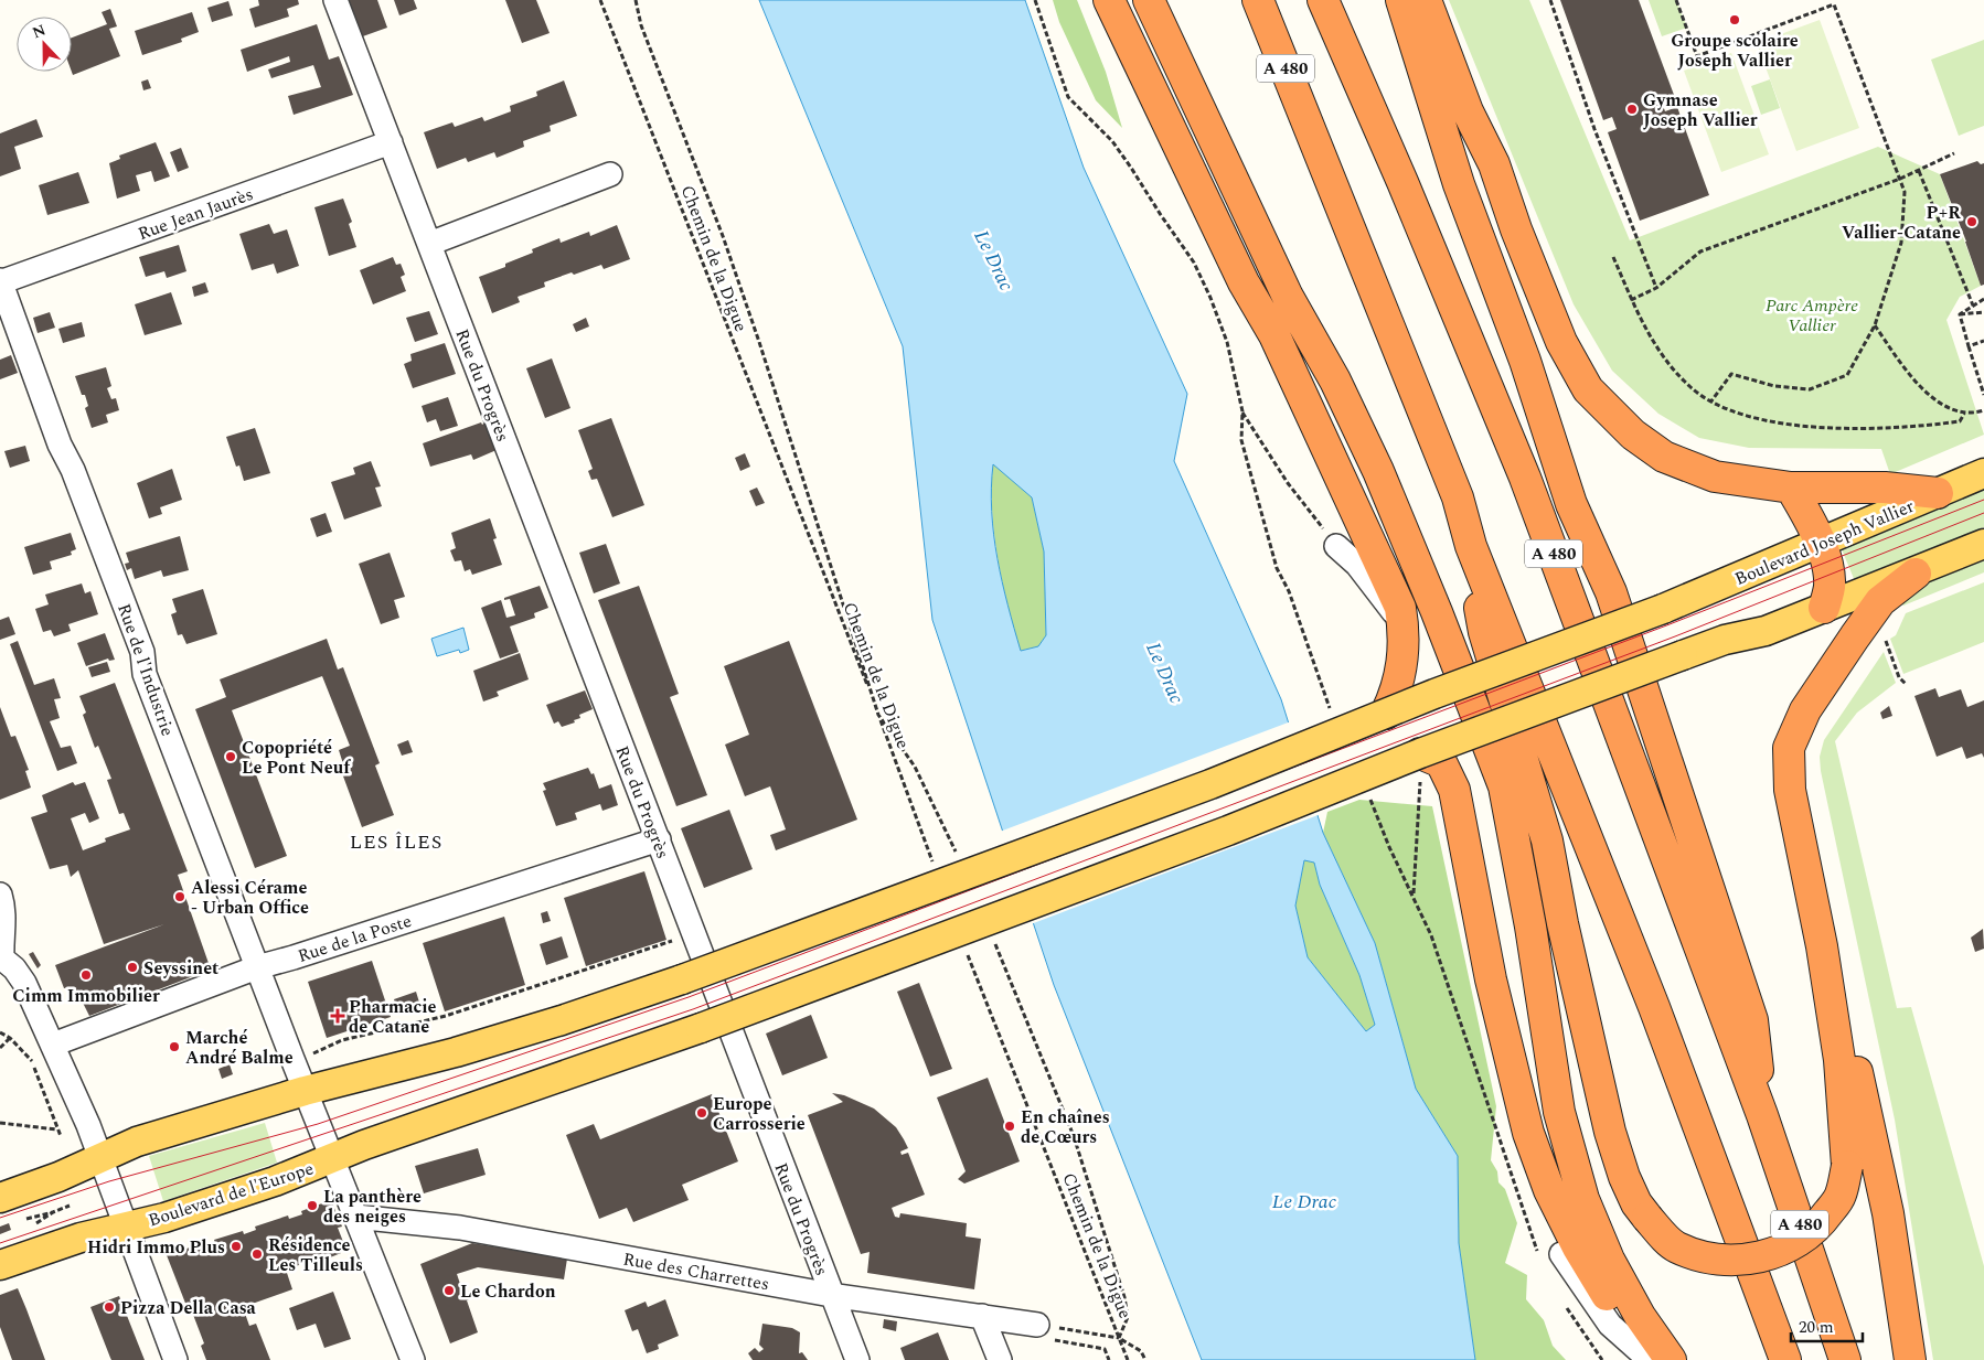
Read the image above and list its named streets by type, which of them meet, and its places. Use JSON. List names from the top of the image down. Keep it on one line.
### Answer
{"streets":{"highway":["A 480"],"main road":["Boulevard Joseph Vallier","Boulevard de l'Europe"],"street":["Rue Jean Jaurès","Rue du Progrès","Rue de l'Industrie","Rue de la Poste","Rue des Charrettes"],"path":["Chemin de la Digue"]},"crossings":[["Rue Jean Jaurès","Rue du Progrès"],["Rue Jean Jaurès","Rue de l'Industrie"],["Rue du Progrès","Rue de la Poste"],["Rue du Progrès","Rue des Charrettes"],["Boulevard Joseph Vallier","Rue de l'Industrie"],["Rue de l'Industrie","Rue de la Poste"],["Rue de l'Industrie","Boulevard de l'Europe"]],"districts":["LES ÎLES"],"water":["Le Drac"],"parks":["Parc Ampère Vallier"],"places":{"other":["Groupe scolaire Joseph Vallier","Gymnase Joseph Vallier","P+R Vallier-Catane","Copopriété Le Pont Neuf","Alessi Cérame - Urban Office","Seyssinet","Cimm Immobilier","Marché André Balme","Europe Carrosserie","En chaînes de Cœurs","La panthère des neiges","Hidri Immo Plus","Résidence Les Tilleuls","Le Chardon","Pizza Della Casa"],"health":["Pharmacie de Catane"]},"scale_bar":"20 m","north":"top"}
